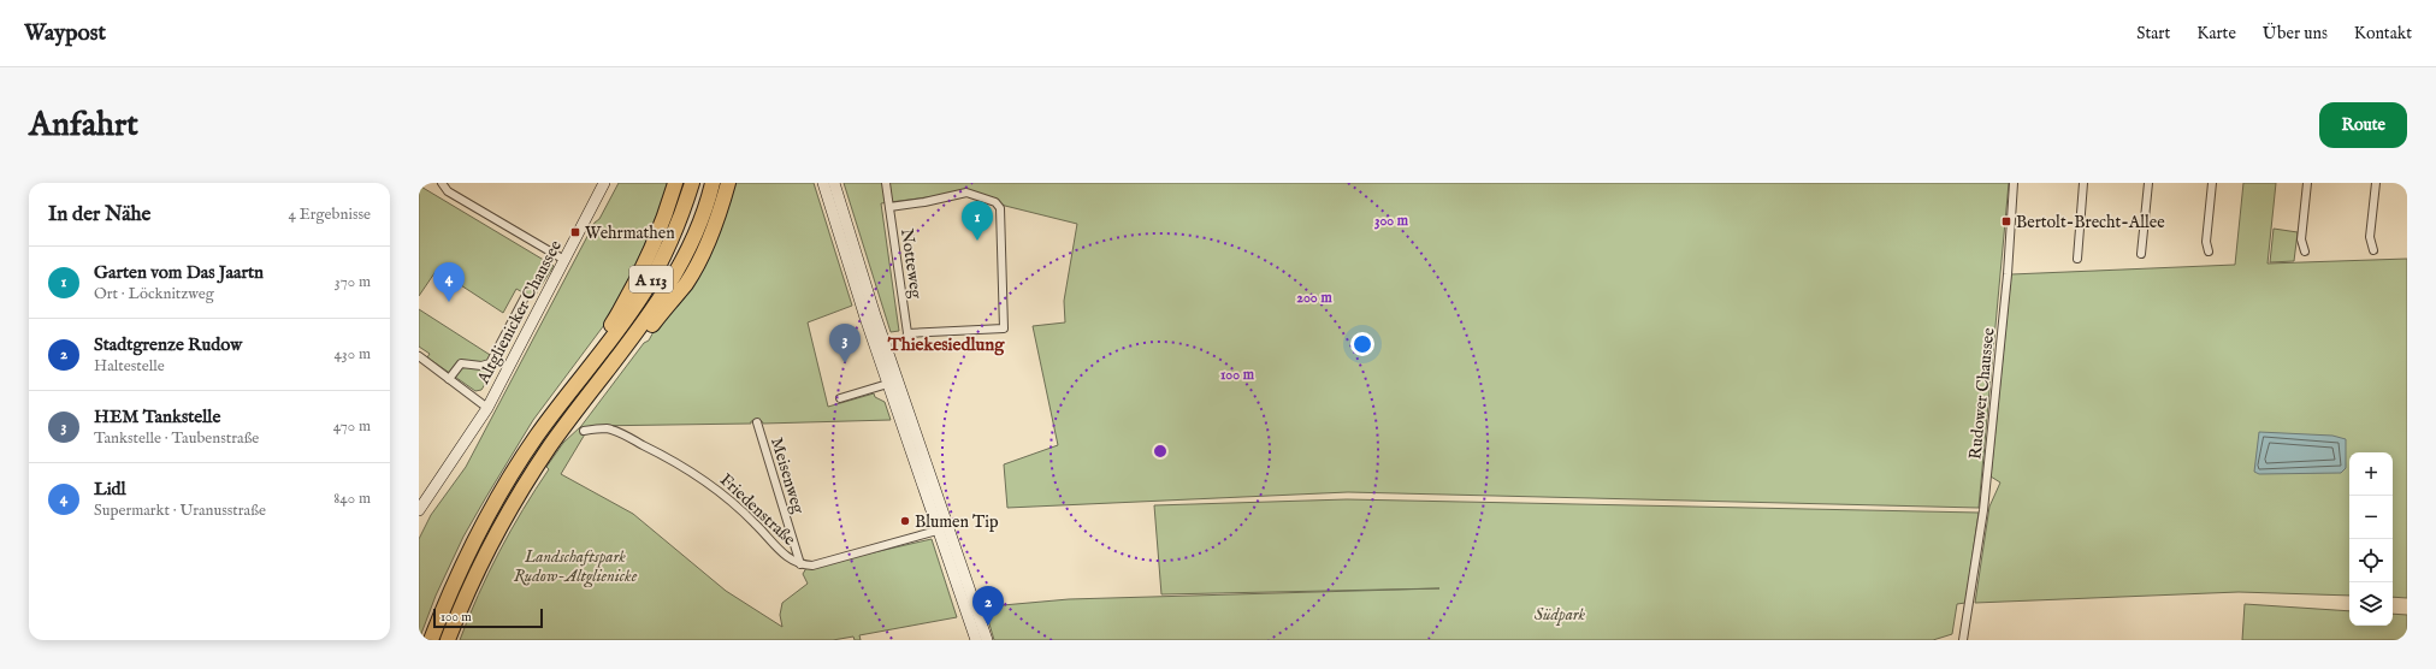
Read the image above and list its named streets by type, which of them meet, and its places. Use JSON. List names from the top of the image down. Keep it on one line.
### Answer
{"streets":{"highway":["A 113"],"main road":["Altglienicker Chaussee"],"street":["Notteweg","Rudower Chaussee","Meisenweg","Friedenstraße"]},"crossings":[["Meisenweg","Friedenstraße"]],"districts":["Thiekesiedlung"],"parks":["Landschaftspark Rudow-Altglienicke","Südpark"],"places":{"transit":["Bertolt-Brecht-Allee","Wehrmathen"],"other":["Blumen Tip"]},"scale_bar":"100 m","page":{"header":"Waypost","nav":["Start","Karte","Über uns","Kontakt"],"buttons":"Route","title":"Anfahrt","heading":["In der Nähe","4 Ergebnisse"],"pins":["1","4","3","2"],"list":[{"mark":"1","name":"Garten vom Das Jaartn","note":"Ort · Löcknitzweg","value":"370 m"},{"mark":"2","name":"Stadtgrenze Rudow","note":"Haltestelle","value":"430 m"},{"mark":"3","name":"HEM Tankstelle","note":"Tankstelle · Taubenstraße","value":"470 m"},{"mark":"4","name":"Lidl","note":"Supermarkt · Uranusstraße","value":"840 m"}],"map_buttons":["+","−"],"scale":"100 m"},"rings":["300 m","200 m","100 m"]}
